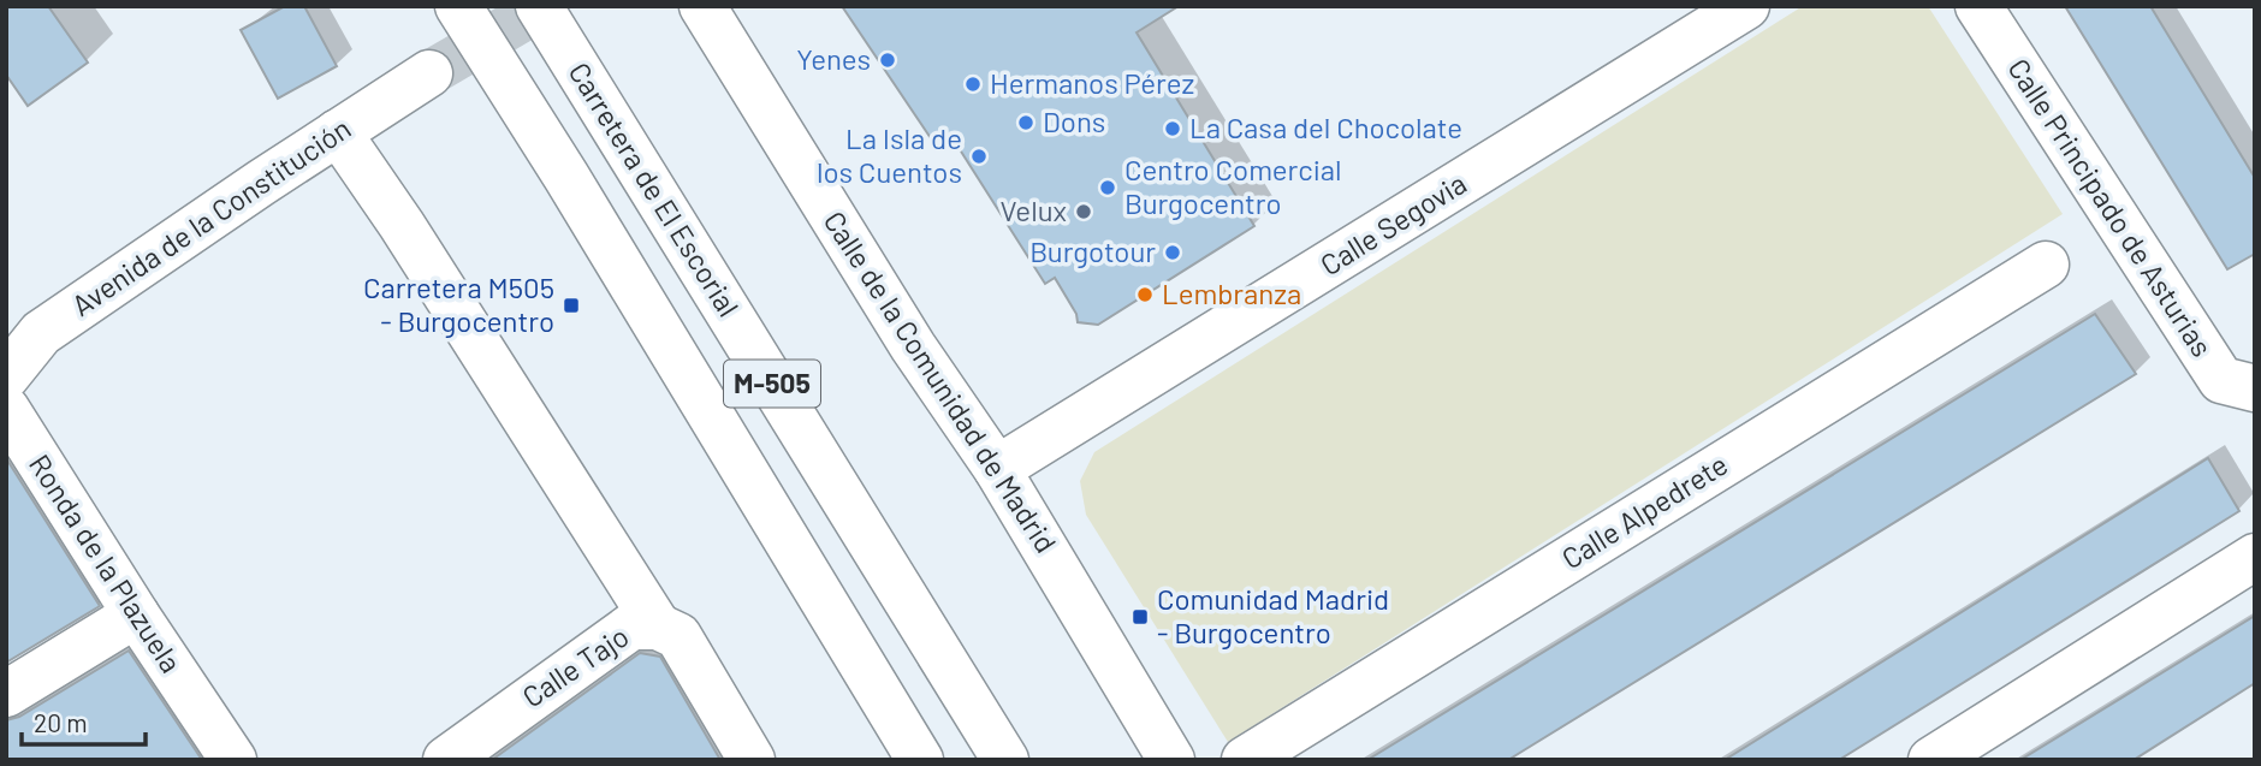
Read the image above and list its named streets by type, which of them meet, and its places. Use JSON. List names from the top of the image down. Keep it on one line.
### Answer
{"streets":{"main road":["Carretera de El Escorial","Calle Principado de Asturias","Avenida de la Constitución","Calle Segovia","Calle de la Comunidad de Madrid","M-505","Calle Alpedrete","Ronda de la Plazuela","Calle Tajo"]},"crossings":[["Calle Segovia","Calle de la Comunidad de Madrid"]],"places":{"other":["Yenes","Hermanos Pérez","Dons","La Casa del Chocolate","La Isla de los Cuentos","Centro Comercial Burgocentro","Velux","Burgotour","Lembranza"],"transit":["Carretera M505 - Burgocentro","Comunidad Madrid - Burgocentro"]},"scale_bar":"20 m"}
